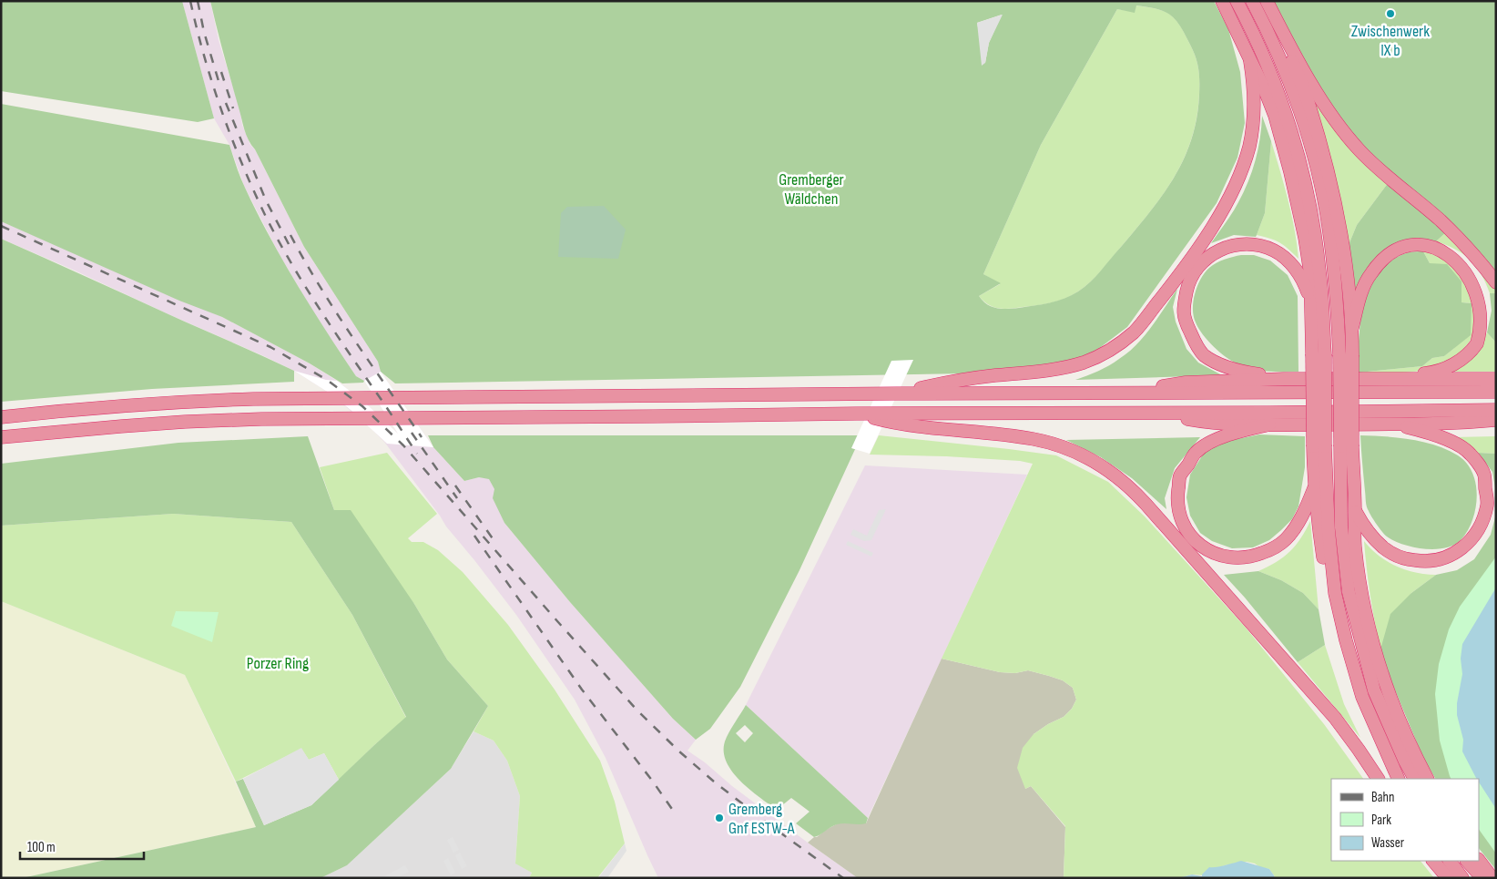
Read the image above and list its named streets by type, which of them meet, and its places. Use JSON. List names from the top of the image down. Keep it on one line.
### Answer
{"parks":["Gremberger Wäldchen","Porzer Ring"],"places":["Zwischenwerk IX b","Gremberg Gnf ESTW-A"],"legend":["Bahn","Park","Wasser"],"scale_bar":"100 m"}
